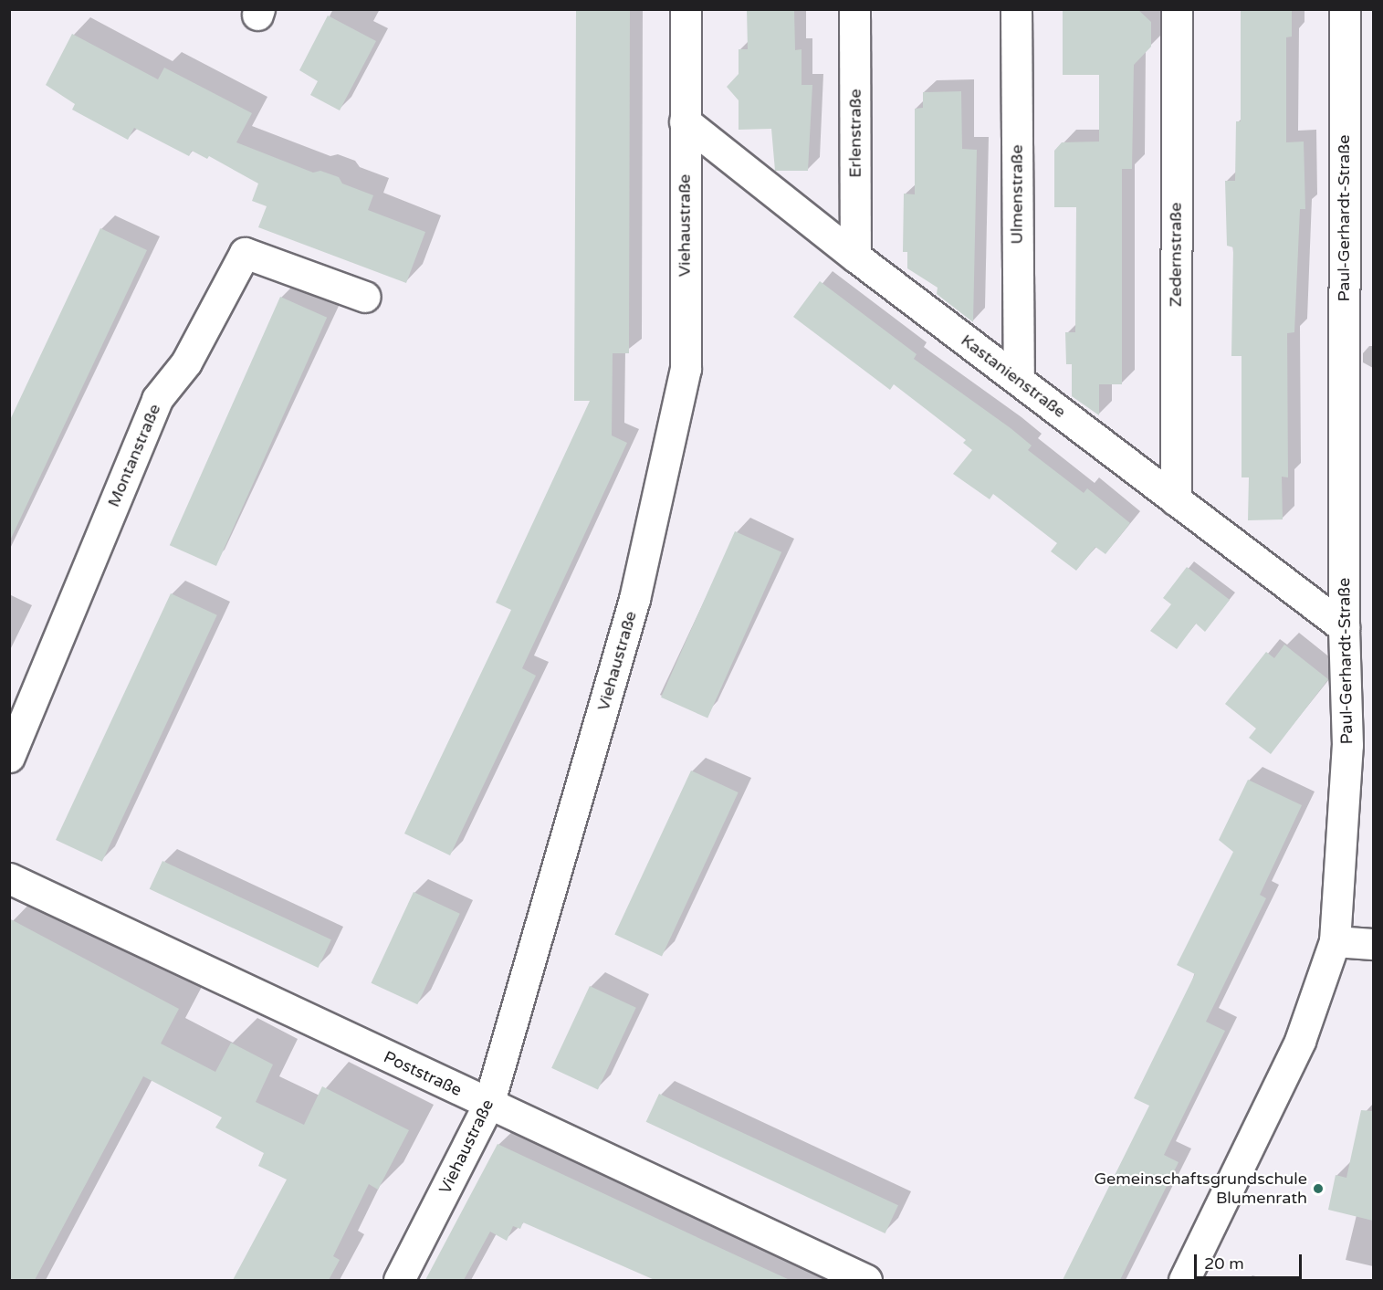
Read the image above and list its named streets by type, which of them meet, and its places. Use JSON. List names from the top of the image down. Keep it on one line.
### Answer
{"streets":{"street":["Erlenstraße","Ulmenstraße","Paul-Gerhardt-Straße","Viehaustraße","Zedernstraße","Kastanienstraße","Montanstraße","Poststraße"]},"crossings":[["Erlenstraße","Kastanienstraße"],["Ulmenstraße","Kastanienstraße"],["Paul-Gerhardt-Straße","Kastanienstraße"],["Viehaustraße","Kastanienstraße"],["Viehaustraße","Poststraße"],["Zedernstraße","Kastanienstraße"]],"places":["Gemeinschaftsgrundschule Blumenrath"],"scale_bar":"20 m"}
